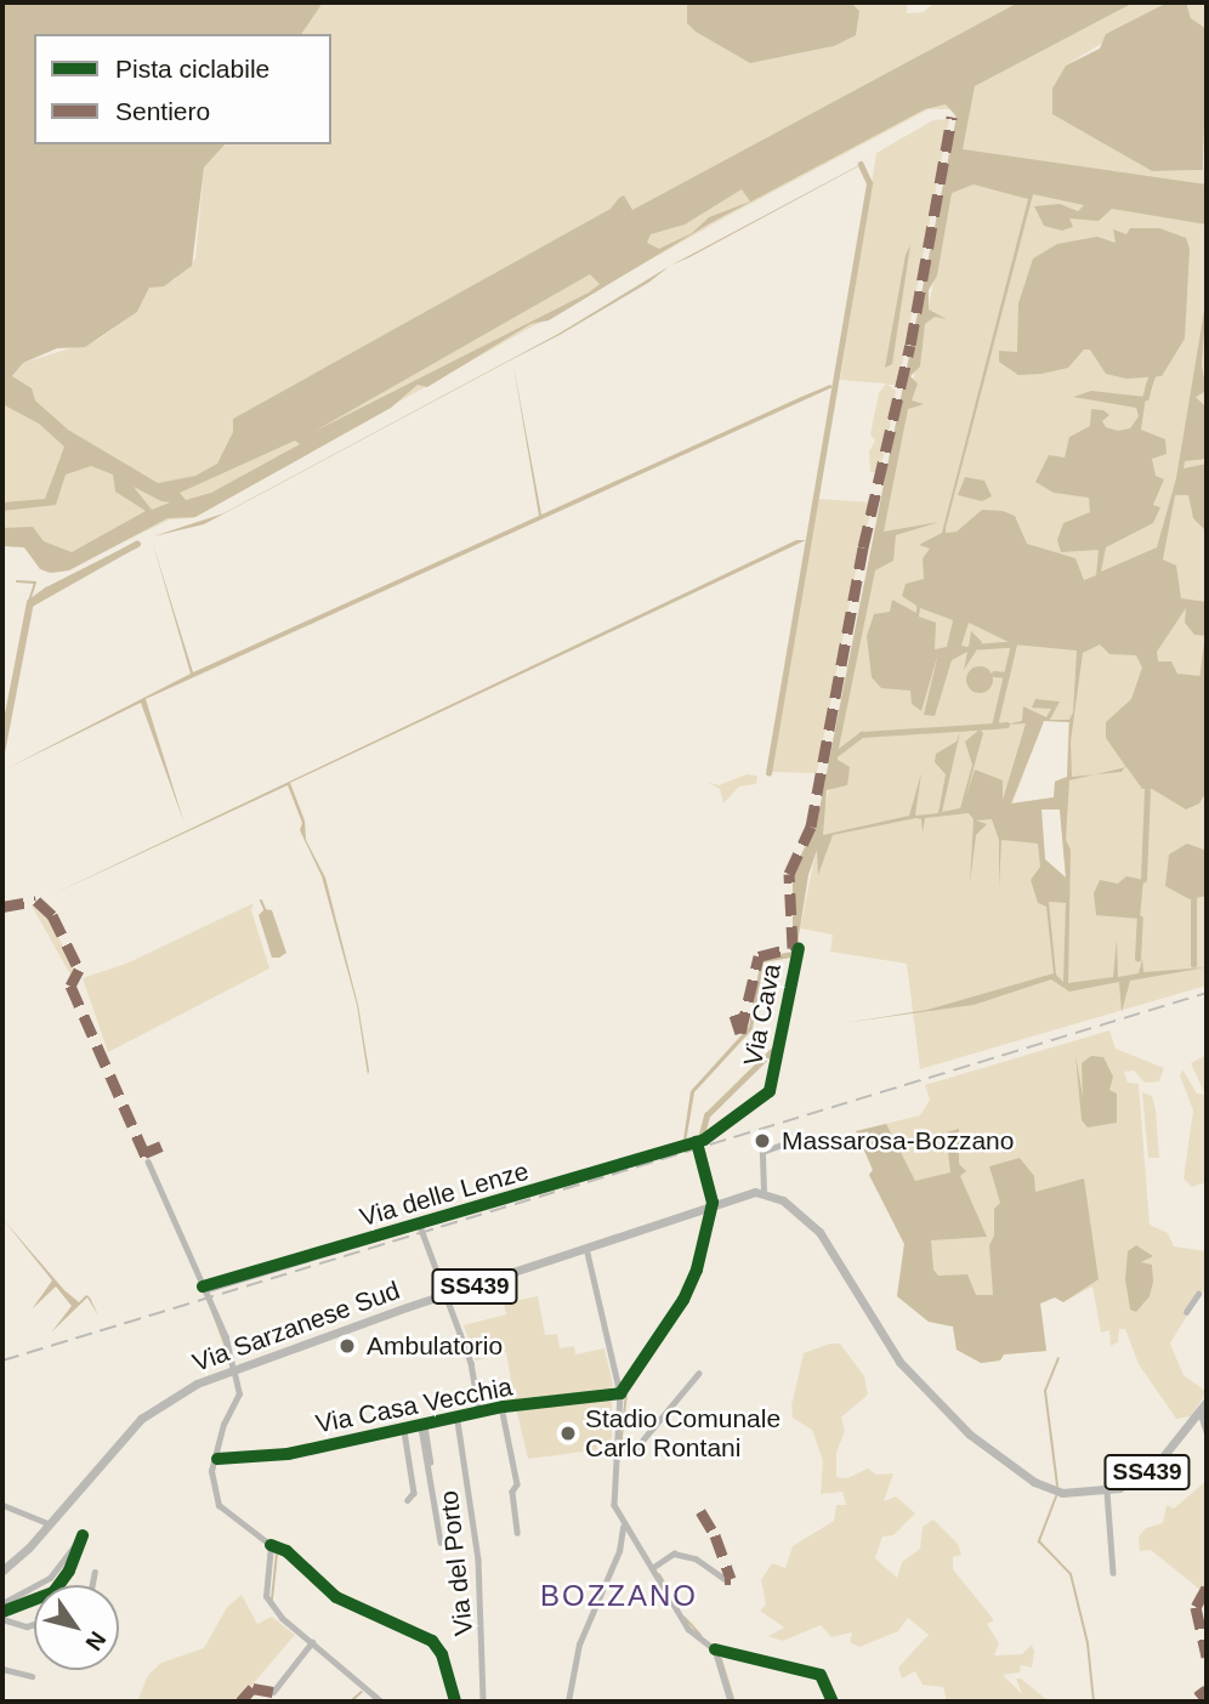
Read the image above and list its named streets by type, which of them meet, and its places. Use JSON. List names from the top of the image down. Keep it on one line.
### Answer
{"streets":{"main road":["SS439","Via Sarzanese Sud"],"street":["Via Cava","Via delle Lenze","Via Casa Vecchia","Via del Porto"]},"crossings":[["Via Cava","Via delle Lenze"],["SS439","Via Sarzanese Sud"],["Via Casa Vecchia","Via del Porto"]],"districts":["BOZZANO"],"places":["Massarosa-Bozzano","Ambulatorio","Stadio Comunale Carlo Rontani"],"legend":["Pista ciclabile","Sentiero"],"north":"bottom right"}
